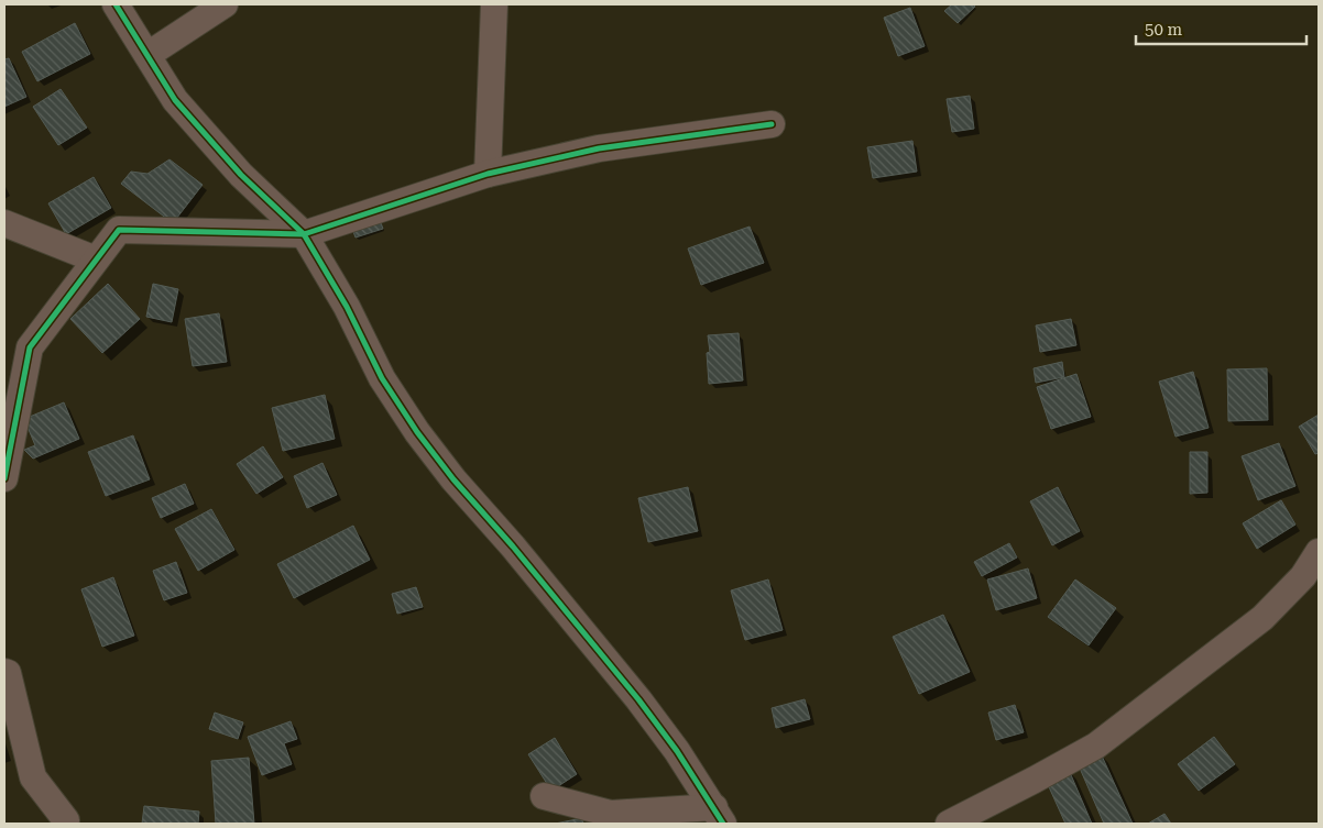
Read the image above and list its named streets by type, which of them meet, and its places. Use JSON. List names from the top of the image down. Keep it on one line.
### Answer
{"scale_bar":"50 m"}
